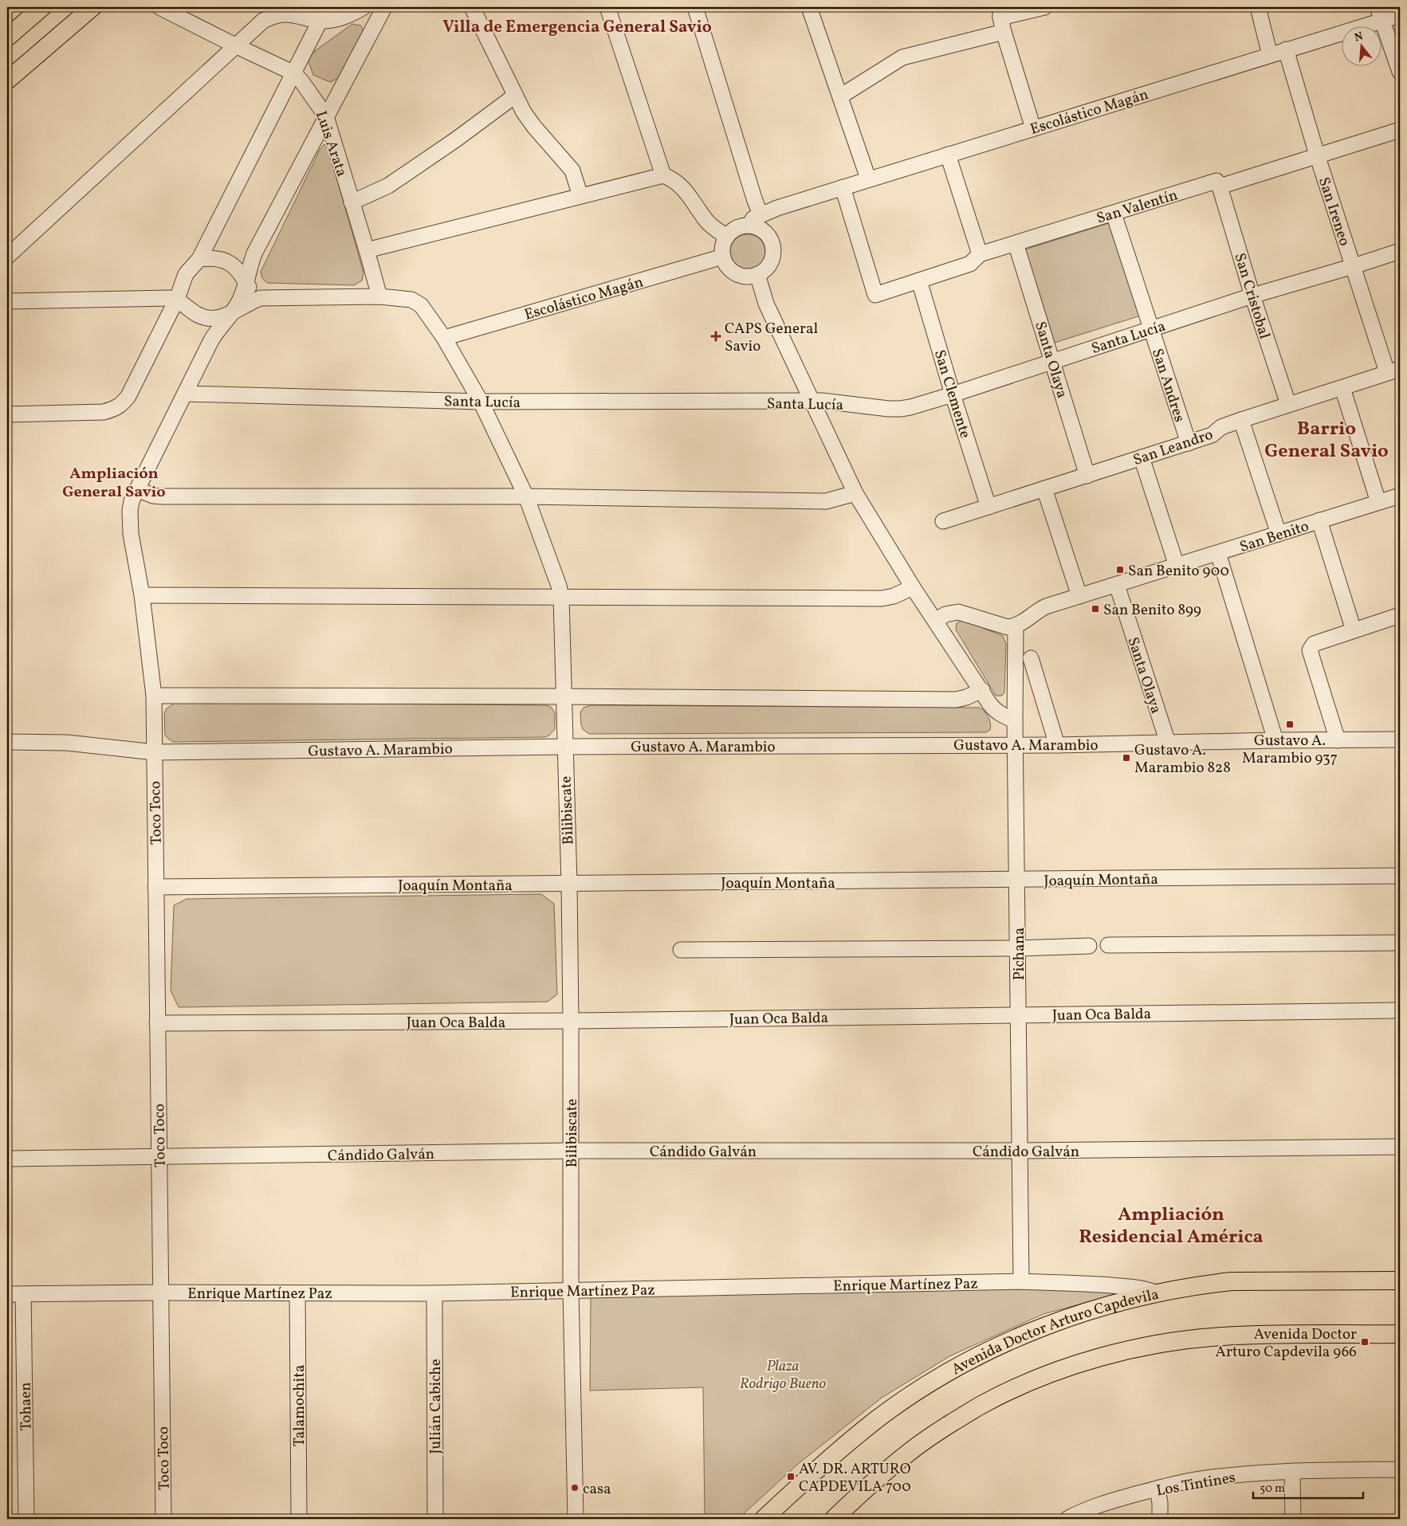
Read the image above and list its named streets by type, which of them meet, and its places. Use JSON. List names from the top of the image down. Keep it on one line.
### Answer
{"streets":{"main road":["Avenida Doctor Arturo Capdevila"],"street":["Escolástico Magán","Luis Arata","San Valentín","San Ireneo","San Cristobal","Santa Lucía","Santa Olaya","San Andres","San Clemente","San Leandro","San Benito","Gustavo A. Marambio","Bilibiscate","Toco Toco","Joaquín Montaña","Pichana","Juan Oca Balda","Cándido Galván","Enrique Martínez Paz","Talamochita","Tohaen","Julián Cabiche","Los Tintines"]},"crossings":[["Escolástico Magán","San Valentín"],["Escolástico Magán","San Ireneo"],["Escolástico Magán","Bilibiscate"],["Luis Arata","Bilibiscate"],["San Valentín","San Ireneo"],["San Valentín","San Cristobal"],["San Valentín","Santa Olaya"],["San Valentín","San Andres"],["San Valentín","San Clemente"],["San Ireneo","Santa Lucía"],["San Ireneo","San Leandro"],["San Cristobal","Santa Lucía"],["San Cristobal","San Leandro"],["Santa Lucía","Santa Olaya"],["Santa Lucía","San Andres"],["Santa Lucía","San Clemente"],["Santa Lucía","Bilibiscate"],["Santa Lucía","Toco Toco"],["Santa Olaya","San Leandro"],["Santa Olaya","San Benito"],["Santa Olaya","Gustavo A. Marambio"],["San Andres","San Leandro"],["San Clemente","San Leandro"],["San Benito","Pichana"],["Gustavo A. Marambio","Bilibiscate"],["Gustavo A. Marambio","Toco Toco"],["Gustavo A. Marambio","Pichana"],["Bilibiscate","Joaquín Montaña"],["Bilibiscate","Juan Oca Balda"],["Bilibiscate","Cándido Galván"],["Bilibiscate","Enrique Martínez Paz"],["Toco Toco","Joaquín Montaña"],["Toco Toco","Juan Oca Balda"],["Toco Toco","Cándido Galván"],["Toco Toco","Enrique Martínez Paz"],["Joaquín Montaña","Pichana"],["Pichana","Juan Oca Balda"],["Pichana","Cándido Galván"],["Pichana","Enrique Martínez Paz"],["Enrique Martínez Paz","Avenida Doctor Arturo Capdevila"],["Enrique Martínez Paz","Talamochita"],["Enrique Martínez Paz","Tohaen"],["Enrique Martínez Paz","Julián Cabiche"]],"districts":["Villa de Emergencia General Savio","Barrio General Savio","Ampliación General Savio","Ampliación Residencial América"],"parks":["Plaza Rodrigo Bueno"],"places":{"health":["CAPS General Savio"],"transit":["San Benito 900","San Benito 899","Gustavo A. Marambio 937","Gustavo A. Marambio 828","Avenida Doctor Arturo Capdevila 966","AV. DR. ARTURO CAPDEVILA 700"],"other":["casa"]},"scale_bar":"50 m","north":"top"}
